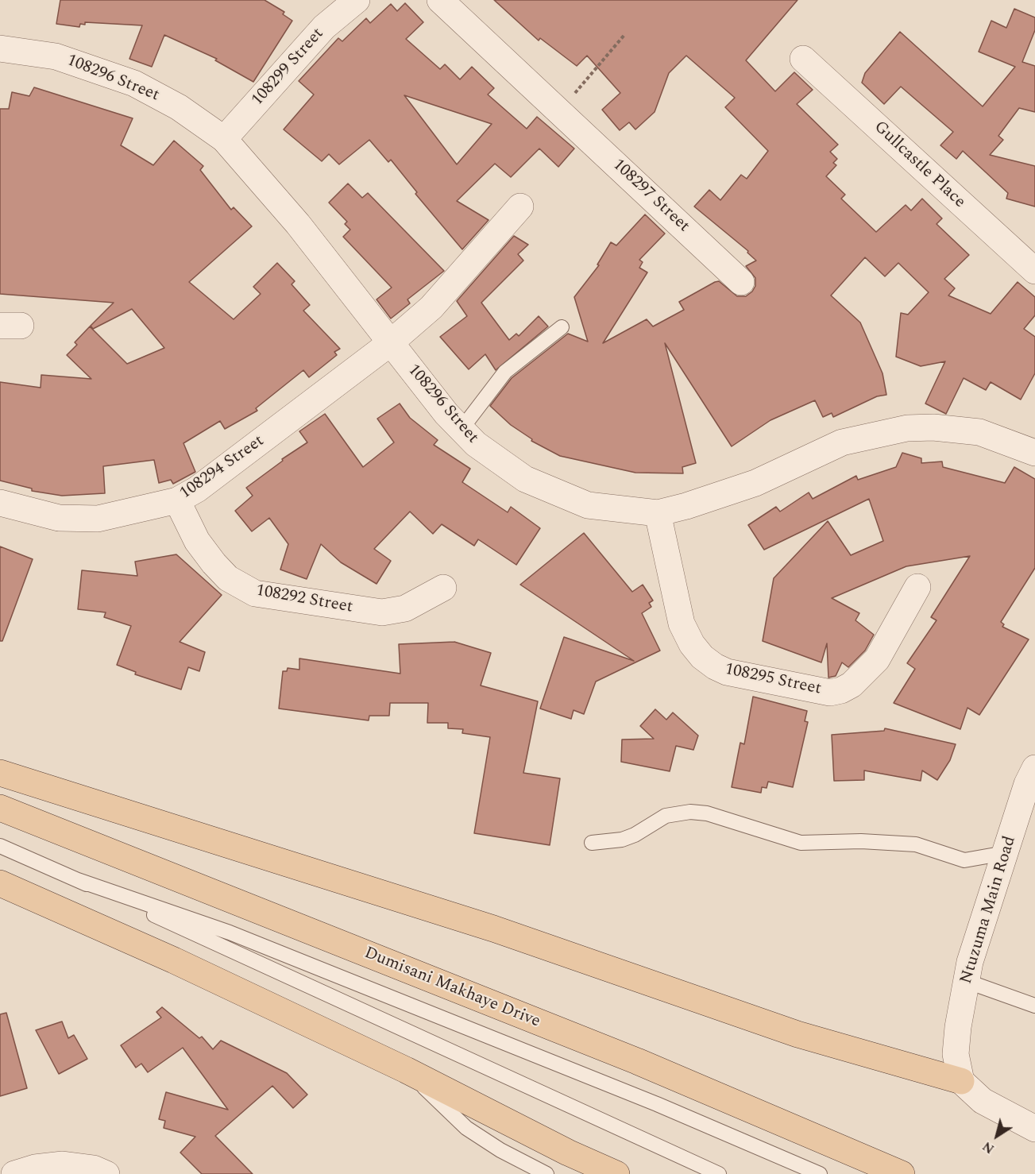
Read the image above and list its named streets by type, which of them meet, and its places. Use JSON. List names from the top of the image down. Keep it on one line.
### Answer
{"streets":{"main road":["Dumisani Makhaye Drive"],"street":["108299 Street","108296 Street","Gullcastle Place","108297 Street","108294 Street","108292 Street","108295 Street","Ntuzuma Main Road"]},"crossings":[["108299 Street","108296 Street"],["108296 Street","108294 Street"],["108296 Street","108295 Street"],["108294 Street","108292 Street"]],"north":"bottom left"}
